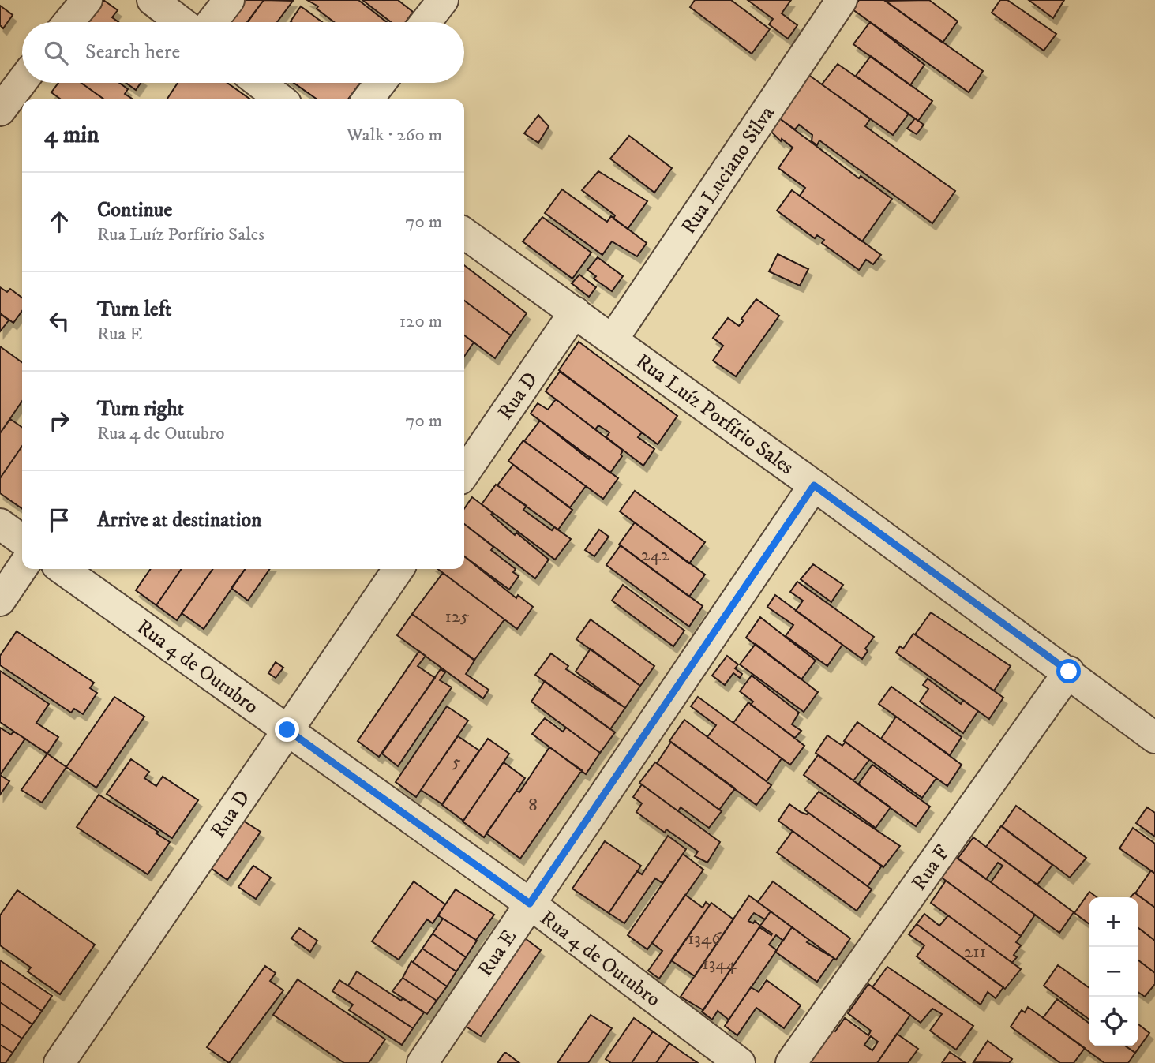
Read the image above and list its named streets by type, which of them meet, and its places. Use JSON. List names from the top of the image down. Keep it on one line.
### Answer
{"streets":{"street":["Rua Luciano Silva","Rua D","Rua Luíz Porfírio Sales","Rua 4 de Outubro","Rua F","Rua E"]},"crossings":[["Rua Luciano Silva","Rua Luíz Porfírio Sales"],["Rua D","Rua Luíz Porfírio Sales"],["Rua D","Rua 4 de Outubro"],["Rua Luíz Porfírio Sales","Rua F"],["Rua Luíz Porfírio Sales","Rua E"],["Rua 4 de Outubro","Rua E"]],"house_numbers":["242","125","5","8","1346","211","1344"],"page":{"search":"Search here","heading":["4 min","Walk · 260 m"],"list":[["Continue","Rua Luíz Porfírio Sales","70 m"],["Turn left","Rua E","120 m"],["Turn right","Rua 4 de Outubro","70 m"],"Arrive at destination"],"map_buttons":["+","−"]}}
